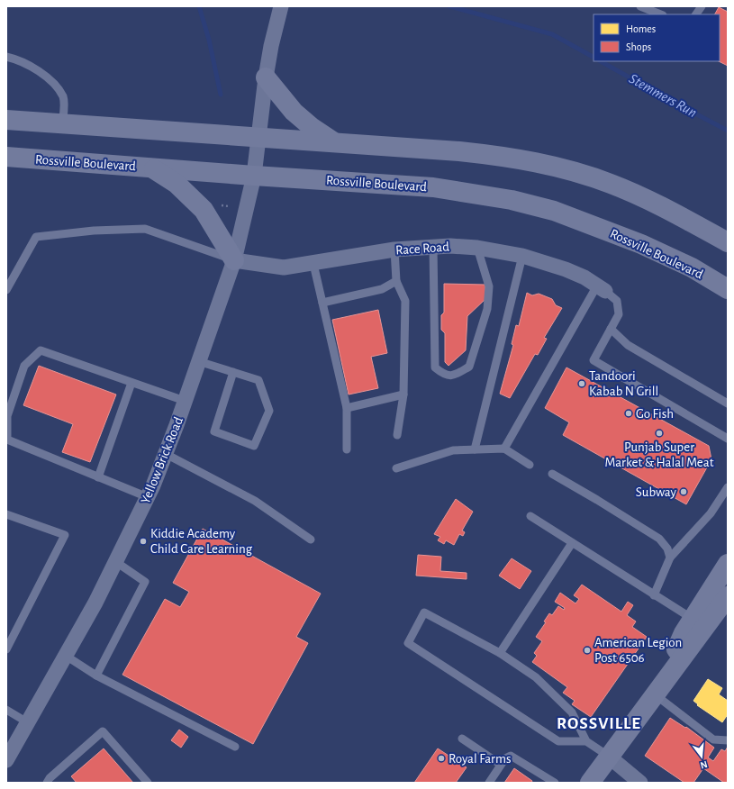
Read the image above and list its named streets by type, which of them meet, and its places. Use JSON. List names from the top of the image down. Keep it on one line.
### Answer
{"streets":{"main road":["Rossville Boulevard"],"street":["Race Road","Yellow Brick Road"]},"crossings":[["Rossville Boulevard","Yellow Brick Road"],["Race Road","Yellow Brick Road"]],"districts":["ROSSVILLE"],"water":["Stemmers Run"],"places":["Tandoori Kabab N Grill","Go Fish","Punjab Super Market & Halal Meat","Subway","Kiddie Academy Child Care Learning","American Legion Post 6506","Royal Farms"],"legend":["Homes","Shops"],"north":"bottom"}
